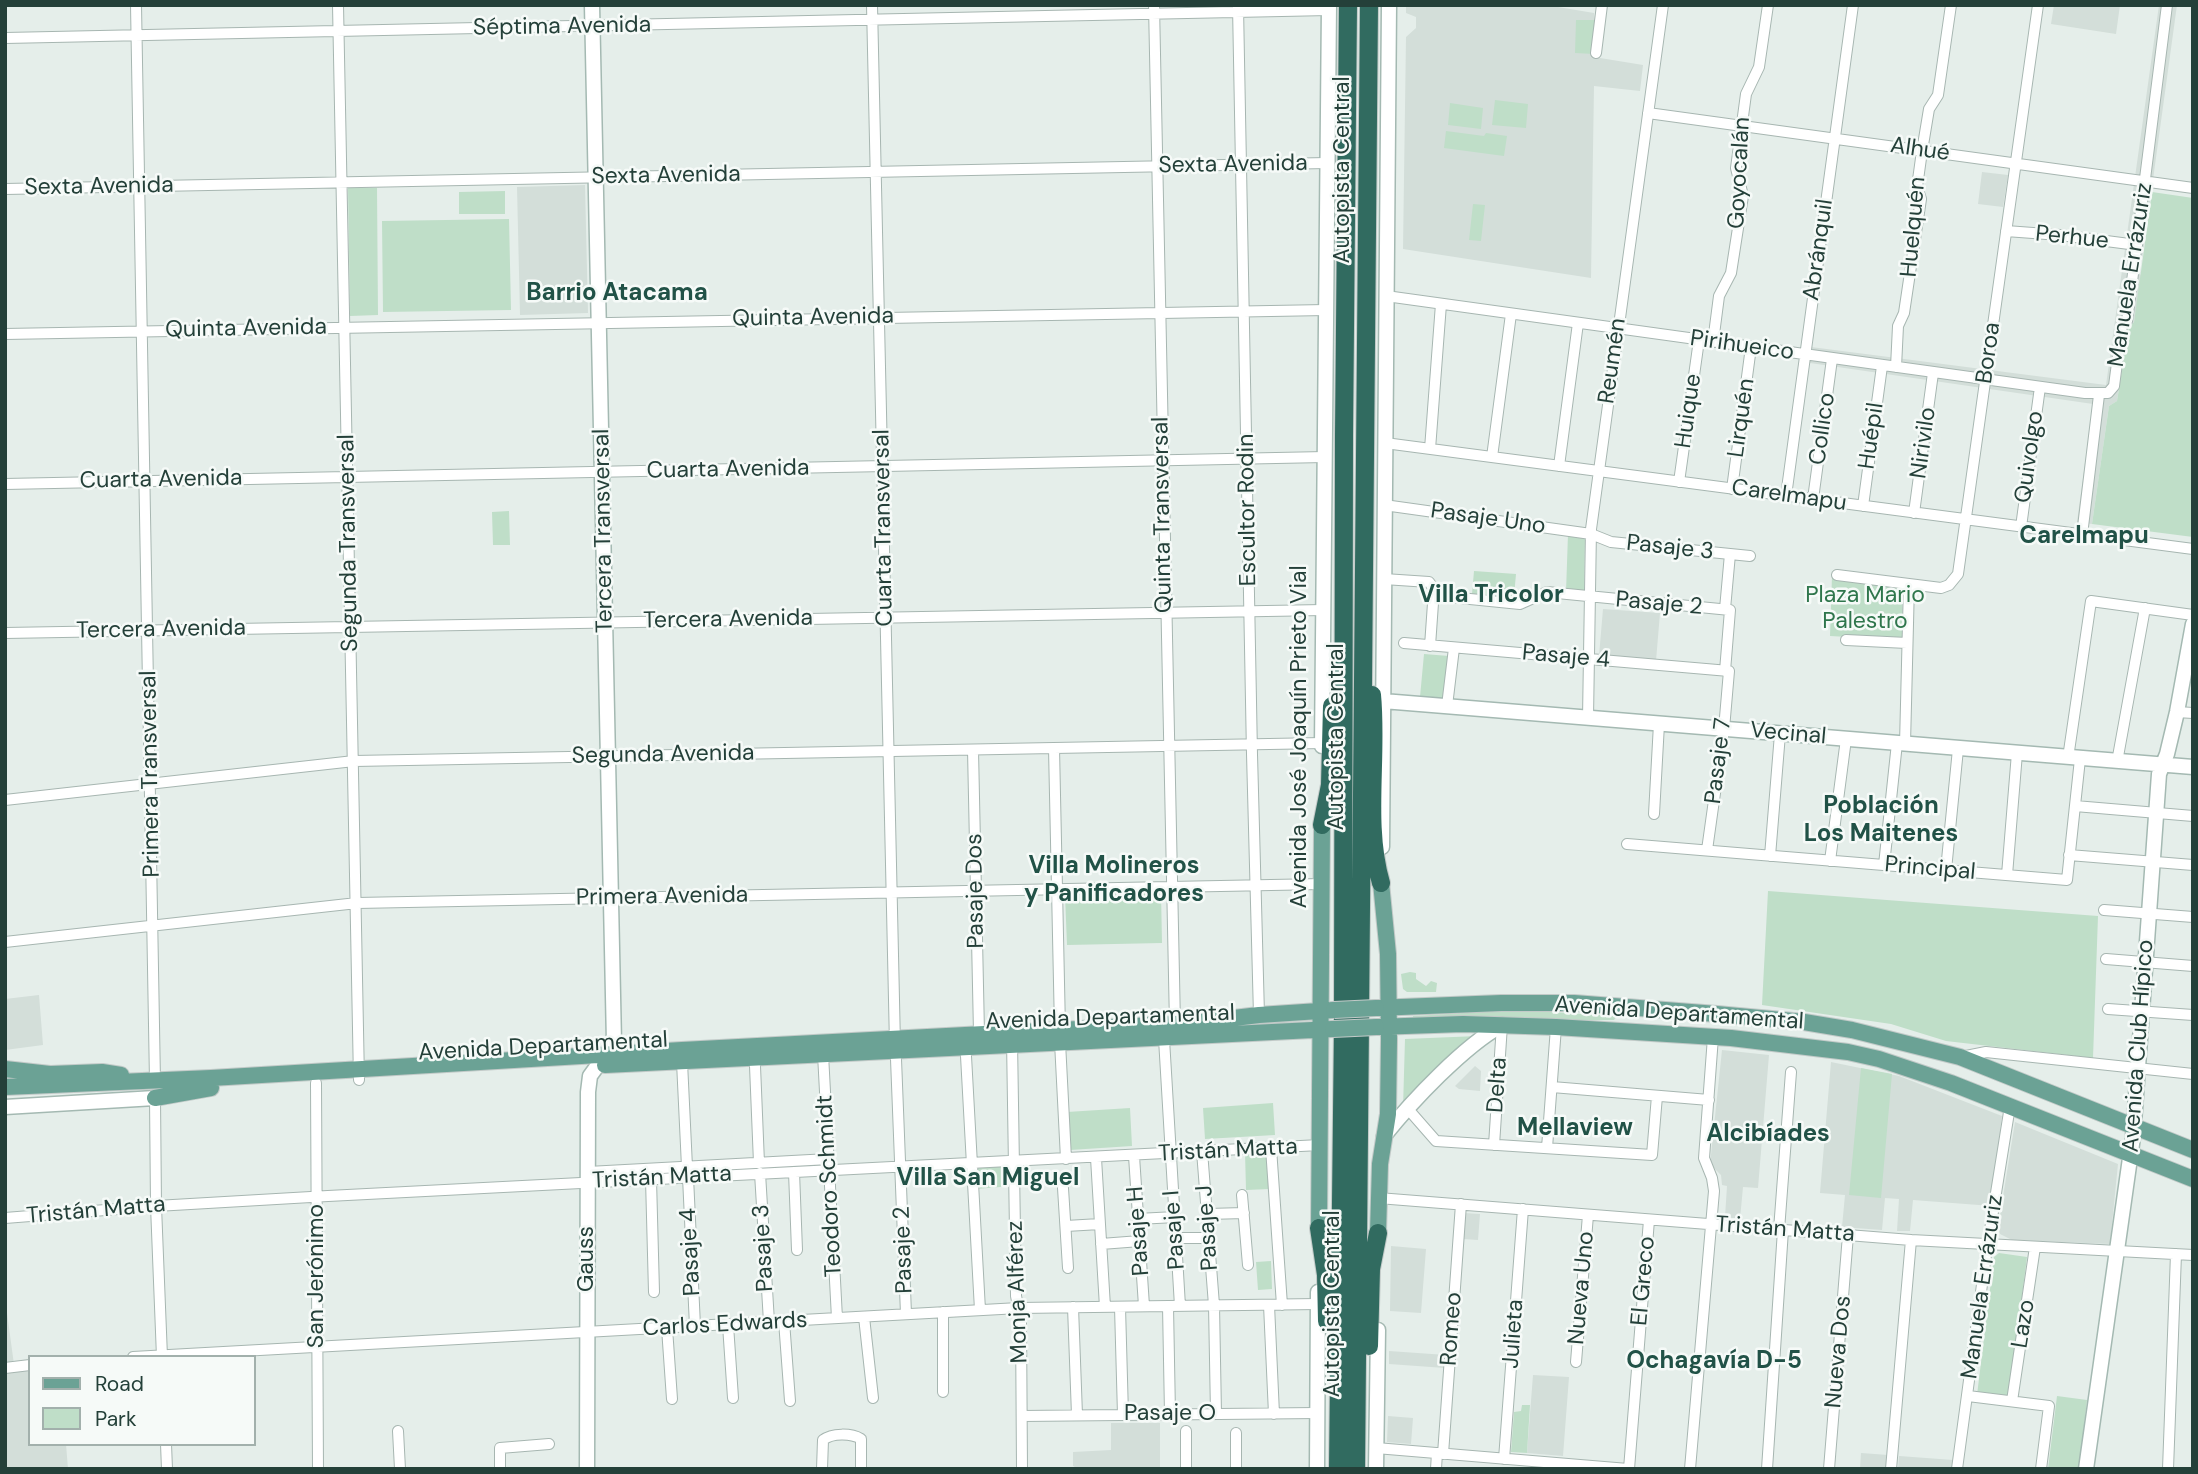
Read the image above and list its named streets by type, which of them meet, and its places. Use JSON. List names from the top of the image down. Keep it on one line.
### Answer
{"streets":{"highway":["Autopista Central"],"main road":["Avenida José Joaquín Prieto Vial","Avenida Departamental"],"street":["Séptima Avenida","Alhué","Sexta Avenida","Goyocalán","Huelquén","Perhue","Abránquil","Manuela Errázuriz","Quinta Avenida","Pirihueico","Boroa","Reumén","Huique","Lirquén","Collico","Huépil","Nirivilo","Quivolgo","Cuarta Avenida","Carelmapu","Escultor Rodin","Quinta Transversal","Pasaje Uno","Cuarta Transversal","Tercera Transversal","Segunda Transversal","Pasaje 3","Pasaje 2","Tercera Avenida","Pasaje 4","Vecinal","Segunda Avenida","Pasaje 7","Primera Transversal","Principal","Pasaje Dos","Primera Avenida","Avenida Club Hípico","Delta","Tristán Matta","Teodoro Schmidt","Pasaje J","Pasaje I","Pasaje H","Gauss","San Jerónimo","El Greco","Nueva Uno","Monja Alférez","Lazo","Carlos Edwards","Romeo","Julieta","Nueva Dos","Pasaje O"]},"crossings":[["Séptima Avenida","Escultor Rodin"],["Séptima Avenida","Quinta Transversal"],["Séptima Avenida","Cuarta Transversal"],["Séptima Avenida","Tercera Transversal"],["Séptima Avenida","Segunda Transversal"],["Séptima Avenida","Avenida José Joaquín Prieto Vial"],["Séptima Avenida","Primera Transversal"],["Alhué","Goyocalán"],["Alhué","Huelquén"],["Alhué","Abránquil"],["Alhué","Manuela Errázuriz"],["Alhué","Boroa"],["Alhué","Reumén"],["Sexta Avenida","Escultor Rodin"],["Sexta Avenida","Quinta Transversal"],["Sexta Avenida","Cuarta Transversal"],["Sexta Avenida","Tercera Transversal"],["Sexta Avenida","Segunda Transversal"],["Sexta Avenida","Avenida José Joaquín Prieto Vial"],["Sexta Avenida","Primera Transversal"],["Goyocalán","Pirihueico"],["Huelquén","Pirihueico"],["Perhue","Manuela Errázuriz"],["Perhue","Boroa"],["Abránquil","Pirihueico"],["Abránquil","Carelmapu"],["Manuela Errázuriz","Pirihueico"],["Manuela Errázuriz","Carelmapu"],["Manuela Errázuriz","Avenida Departamental"],["Manuela Errázuriz","Tristán Matta"],["Quinta Avenida","Escultor Rodin"],["Quinta Avenida","Quinta Transversal"],["Quinta Avenida","Cuarta Transversal"],["Quinta Avenida","Tercera Transversal"],["Quinta Avenida","Segunda Transversal"],["Quinta Avenida","Avenida José Joaquín Prieto Vial"],["Quinta Avenida","Primera Transversal"],["Pirihueico","Boroa"],["Pirihueico","Reumén"],["Pirihueico","Huique"],["Pirihueico","Lirquén"],["Pirihueico","Collico"],["Pirihueico","Huépil"],["Pirihueico","Nirivilo"],["Pirihueico","Quivolgo"],["Boroa","Carelmapu"],["Reumén","Carelmapu"],["Reumén","Pasaje Uno"],["Reumén","Pasaje 3"],["Reumén","Pasaje 2"],["Reumén","Pasaje 4"],["Reumén","Vecinal"],["Huique","Carelmapu"],["Lirquén","Carelmapu"],["Collico","Carelmapu"],["Huépil","Carelmapu"],["Nirivilo","Carelmapu"],["Quivolgo","Carelmapu"],["Cuarta Avenida","Escultor Rodin"],["Cuarta Avenida","Quinta Transversal"],["Cuarta Avenida","Cuarta Transversal"],["Cuarta Avenida","Tercera Transversal"],["Cuarta Avenida","Segunda Transversal"],["Cuarta Avenida","Avenida José Joaquín Prieto Vial"],["Cuarta Avenida","Primera Transversal"],["Escultor Rodin","Tercera Avenida"],["Escultor Rodin","Segunda Avenida"],["Escultor Rodin","Primera Avenida"],["Escultor Rodin","Avenida Departamental"],["Quinta Transversal","Tercera Avenida"],["Quinta Transversal","Segunda Avenida"],["Quinta Transversal","Primera Avenida"],["Quinta Transversal","Avenida Departamental"],["Pasaje Uno","Pasaje 3"],["Cuarta Transversal","Pasaje 2"],["Cuarta Transversal","Tercera Avenida"],["Cuarta Transversal","Segunda Avenida"],["Cuarta Transversal","Primera Avenida"],["Cuarta Transversal","Avenida Departamental"],["Tercera Transversal","Tercera Avenida"],["Tercera Transversal","Segunda Avenida"],["Tercera Transversal","Primera Avenida"],["Tercera Transversal","Avenida Departamental"],["Tercera Transversal","Gauss"],["Segunda Transversal","Tercera Avenida"],["Segunda Transversal","Segunda Avenida"],["Segunda Transversal","Primera Avenida"],["Segunda Transversal","Avenida Departamental"],["Pasaje 3","Pasaje 7"],["Pasaje 3","Tristán Matta"],["Pasaje 3","Carlos Edwards"],["Pasaje 2","Pasaje 7"],["Pasaje 2","Avenida Departamental"],["Pasaje 2","Tristán Matta"],["Pasaje 2","Carlos Edwards"],["Tercera Avenida","Avenida José Joaquín Prieto Vial"],["Tercera Avenida","Primera Transversal"],["Pasaje 4","Pasaje 7"],["Pasaje 4","Avenida Departamental"],["Pasaje 4","Tristán Matta"],["Pasaje 4","Carlos Edwards"],["Vecinal","Pasaje 7"],["Vecinal","Avenida Club Hípico"],["Avenida José Joaquín Prieto Vial","Segunda Avenida"],["Avenida José Joaquín Prieto Vial","Primera Avenida"],["Avenida José Joaquín Prieto Vial","Avenida Departamental"],["Avenida José Joaquín Prieto Vial","Tristán Matta"],["Avenida José Joaquín Prieto Vial","Carlos Edwards"],["Avenida José Joaquín Prieto Vial","Pasaje O"],["Segunda Avenida","Primera Transversal"],["Segunda Avenida","Pasaje Dos"],["Pasaje 7","Principal"],["Primera Transversal","Primera Avenida"],["Primera Transversal","Avenida Departamental"],["Primera Transversal","Tristán Matta"],["Pasaje Dos","Primera Avenida"],["Pasaje Dos","Avenida Departamental"],["Avenida Departamental","Avenida Club Hípico"],["Avenida Departamental","Delta"],["Avenida Departamental","Teodoro Schmidt"],["Avenida Departamental","Pasaje I"],["Avenida Departamental","Gauss"],["Avenida Departamental","San Jerónimo"],["Avenida Departamental","Monja Alférez"],["Avenida Club Hípico","Tristán Matta"],["Tristán Matta","Teodoro Schmidt"],["Tristán Matta","Pasaje J"],["Tristán Matta","Pasaje I"],["Tristán Matta","Pasaje H"],["Tristán Matta","Gauss"],["Tristán Matta","San Jerónimo"],["Tristán Matta","El Greco"],["Tristán Matta","Nueva Uno"],["Tristán Matta","Monja Alférez"],["Tristán Matta","Lazo"],["Tristán Matta","Romeo"],["Tristán Matta","Julieta"],["Tristán Matta","Nueva Dos"],["Teodoro Schmidt","Carlos Edwards"],["Pasaje J","Carlos Edwards"],["Pasaje J","Pasaje O"],["Pasaje I","Carlos Edwards"],["Pasaje H","Carlos Edwards"],["Gauss","Carlos Edwards"],["San Jerónimo","Carlos Edwards"],["Monja Alférez","Carlos Edwards"],["Monja Alférez","Pasaje O"]],"districts":["Barrio Atacama","Carelmapu","Villa Tricolor","Población Los Maitenes","Villa Molineros y Panificadores","Mellaview","Alcibíades","Villa San Miguel","Ochagavía D-5"],"parks":["Plaza Mario Palestro"],"legend":["Road","Park"]}
